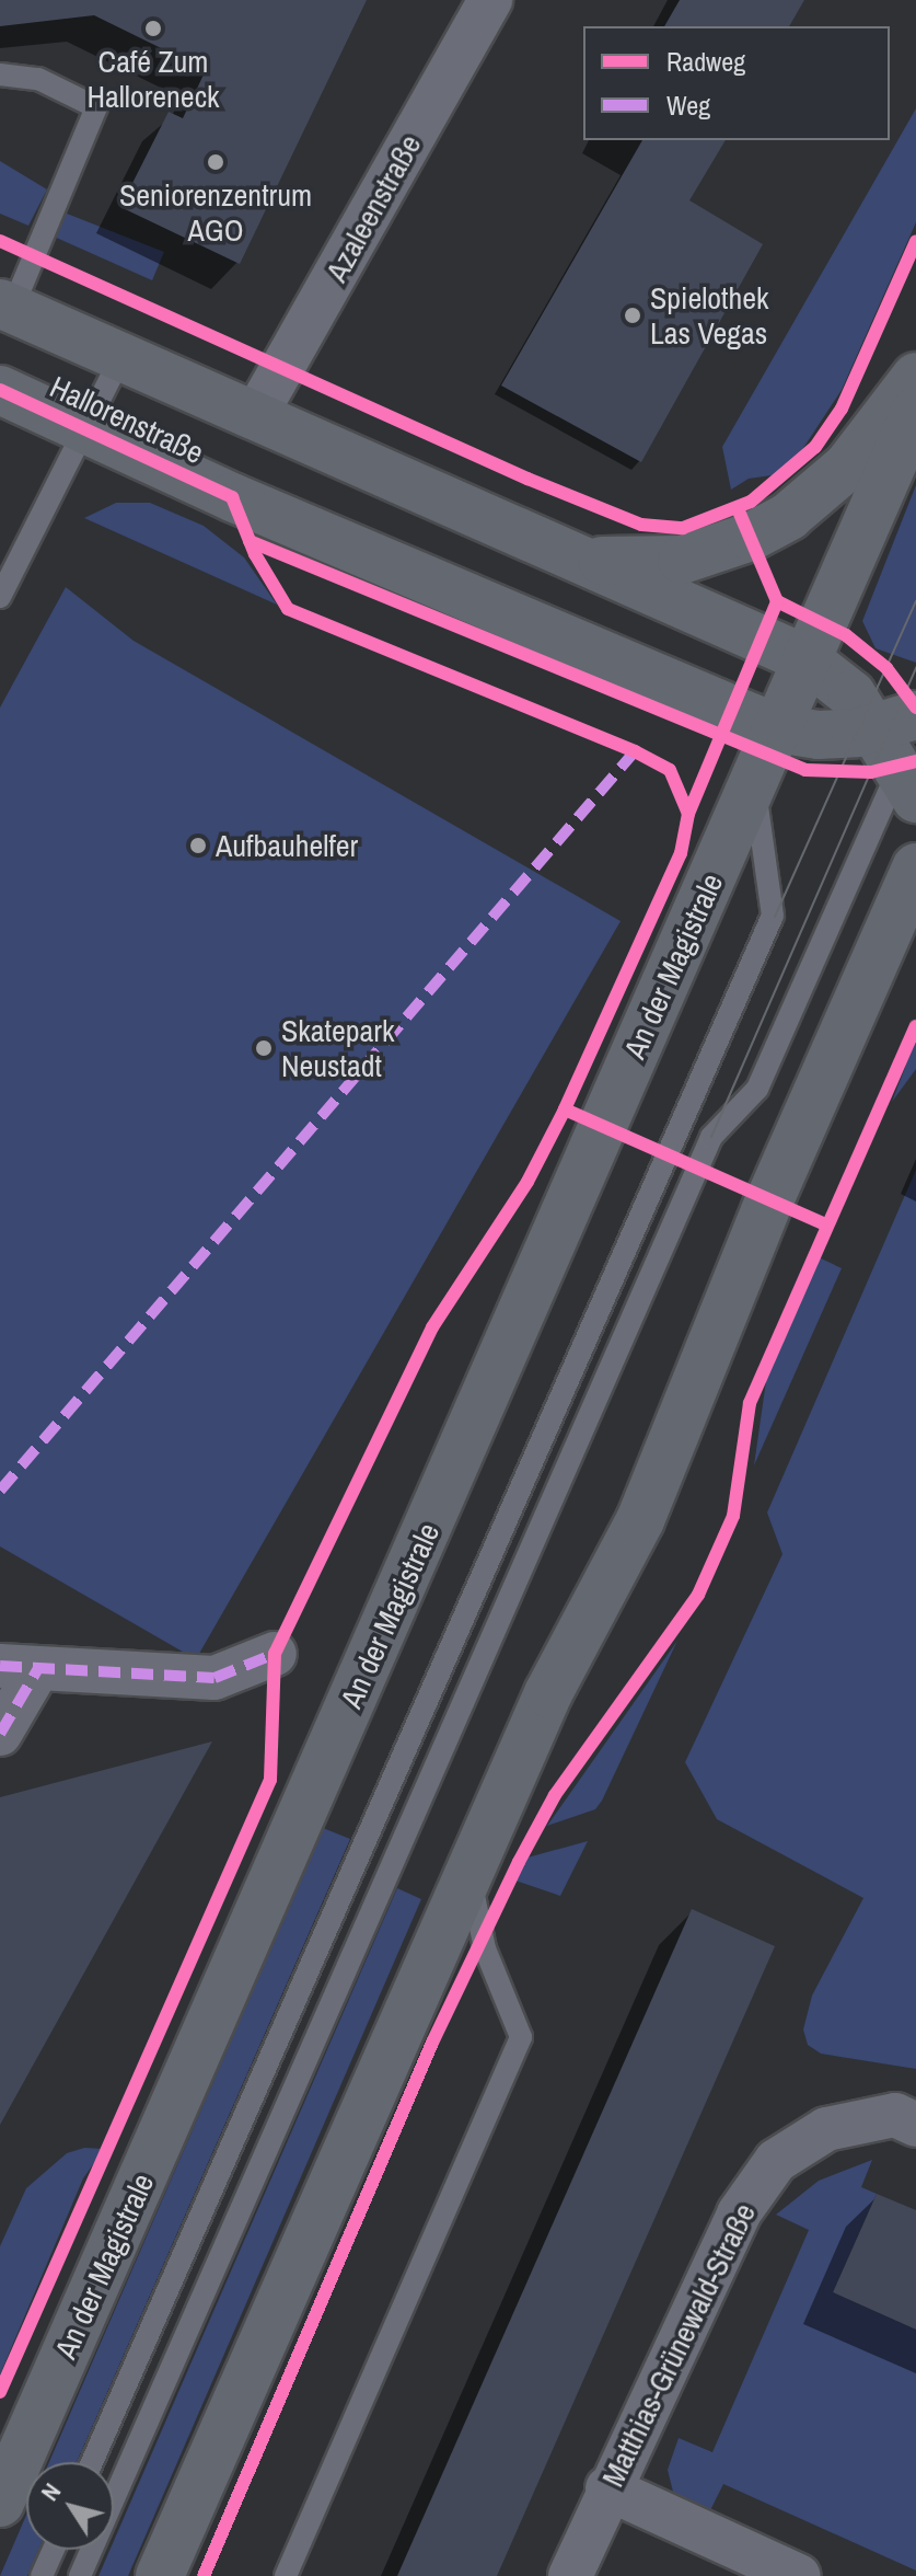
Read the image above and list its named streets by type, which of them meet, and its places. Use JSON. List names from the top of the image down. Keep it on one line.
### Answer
{"streets":{"main road":["Hallorenstraße","An der Magistrale"],"street":["Azaleenstraße","Matthias-Grünewald-Straße"]},"crossings":[["Azaleenstraße","Hallorenstraße"],["Hallorenstraße","An der Magistrale"]],"places":["Café Zum Halloreneck","Seniorenzentrum AGO","Spielothek Las Vegas","Aufbauhelfer","Skatepark Neustadt"],"legend":["Radweg","Weg"],"north":"top left"}
